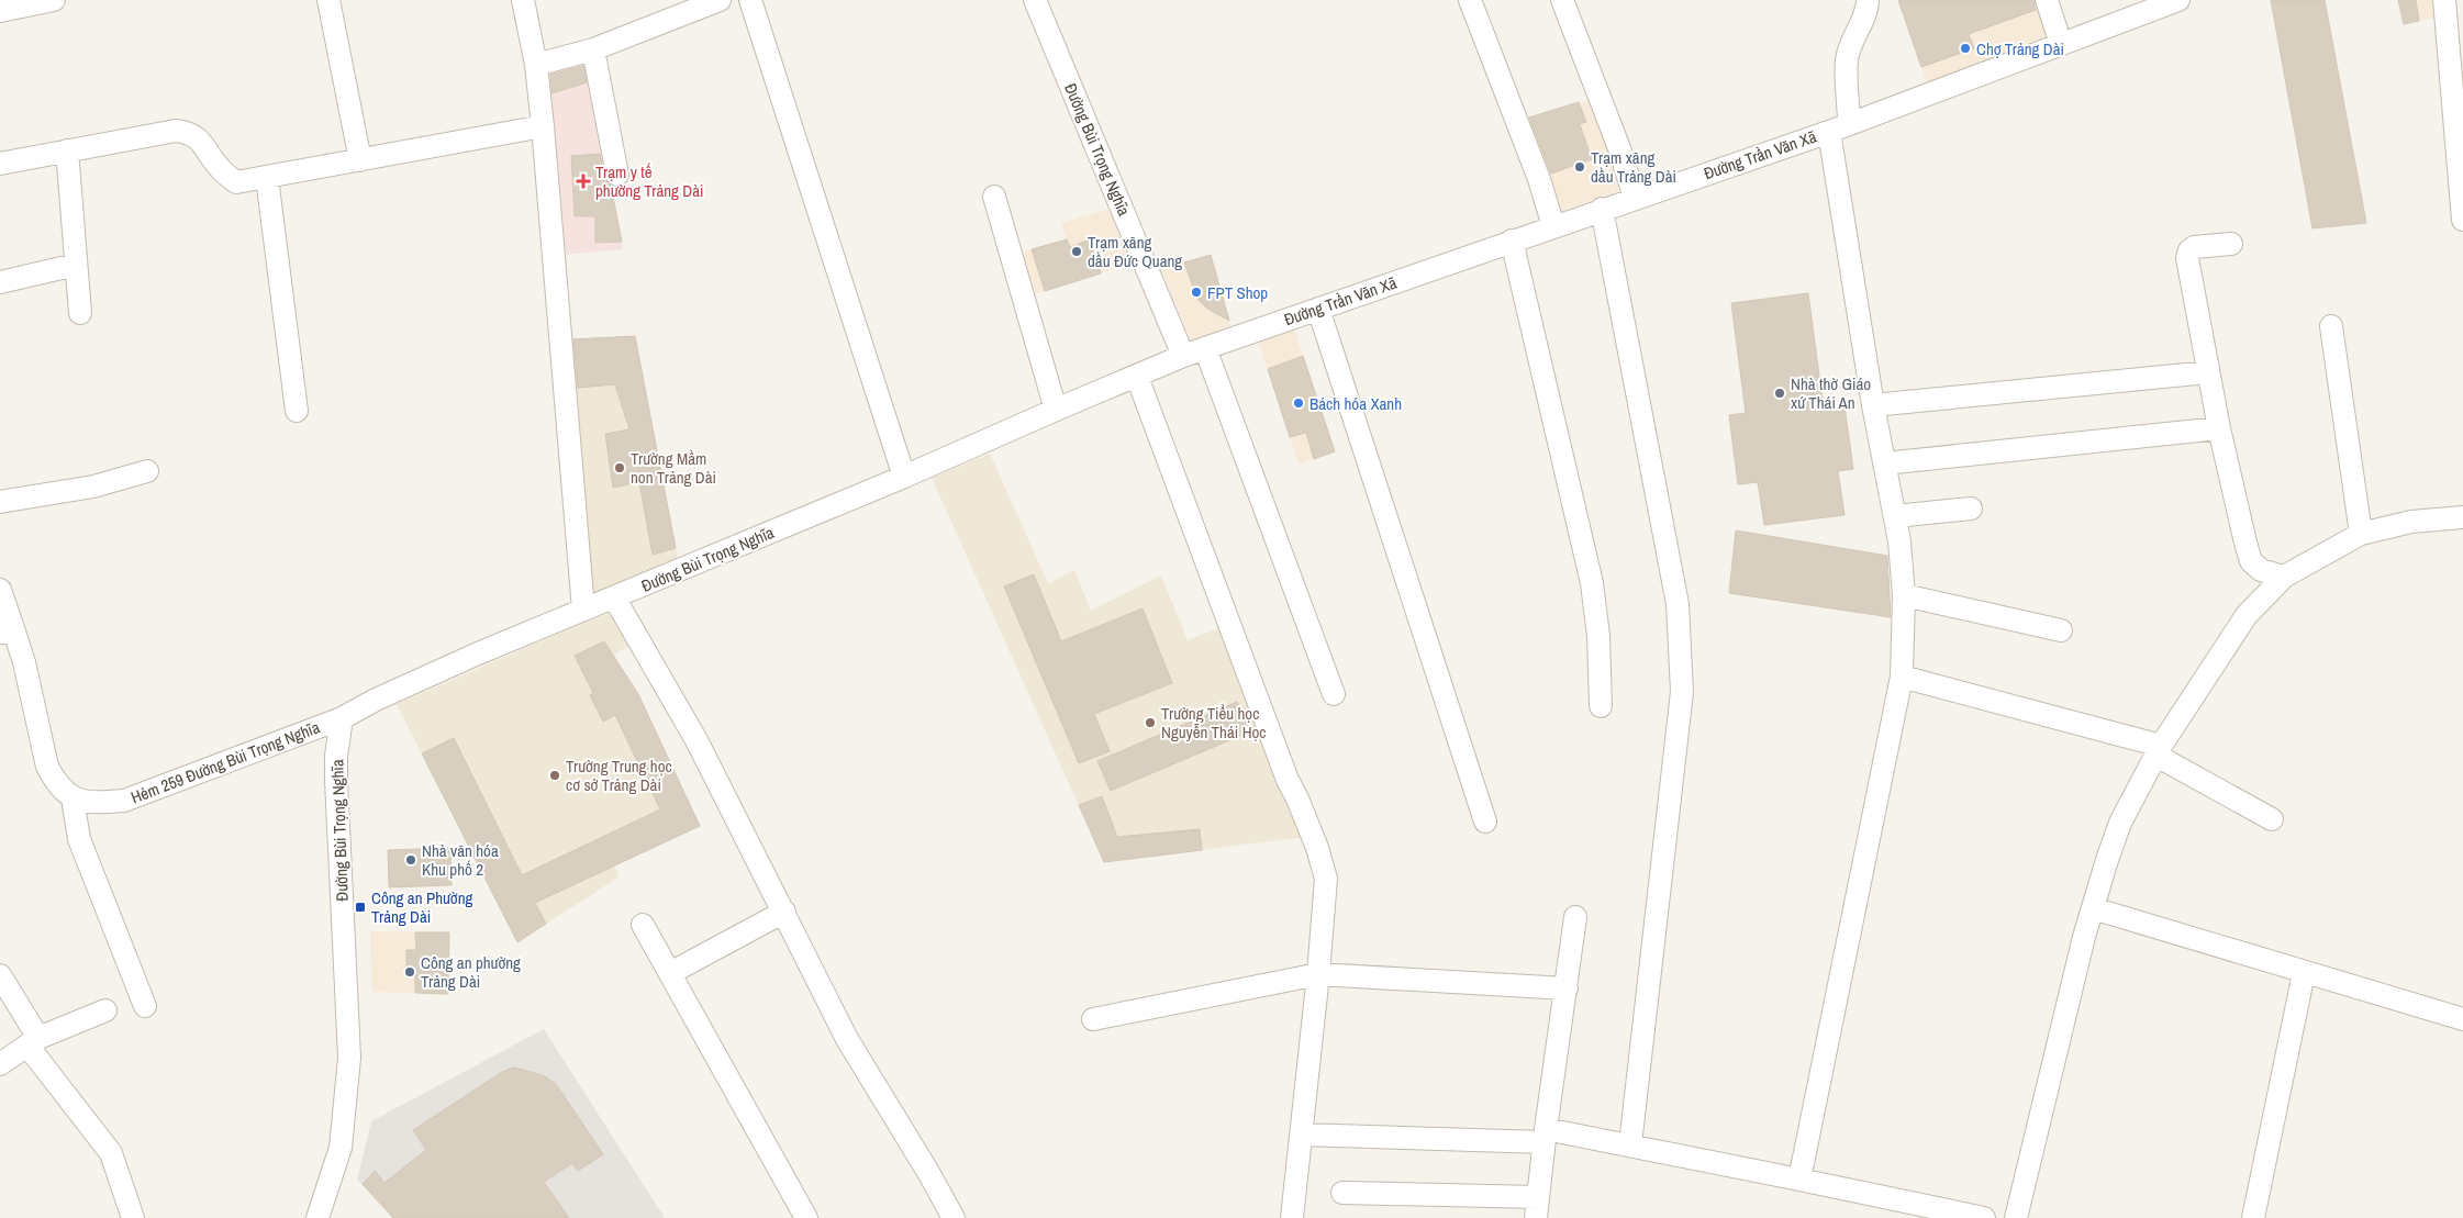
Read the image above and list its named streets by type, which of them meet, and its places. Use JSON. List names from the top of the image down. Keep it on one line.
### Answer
{"streets":{"street":["Đường Bùi Trọng Nghĩa","Đường Trần Văn Xã","Hẻm 259 Đường Bùi Trọng Nghĩa"]},"crossings":[["Đường Bùi Trọng Nghĩa","Đường Trần Văn Xã"],["Đường Bùi Trọng Nghĩa","Hẻm 259 Đường Bùi Trọng Nghĩa"]],"places":{"other":["Chợ Trảng Dài","Trạm xăng dầu Trảng Dài","Trạm xăng dầu Đức Quang","FPT Shop","Nhà thờ Giáo xứ Thái An","Bách hóa Xanh","Trường Mầm non Trảng Dài","Trường Tiểu học Nguyễn Thái Học","Trường Trung học cơ sở Trảng Dài","Nhà văn hóa Khu phố 2","Công an phường Trảng Dài"],"health":["Trạm y tế phường Trảng Dài"],"transit":["Công an Phường Trảng Dài"]}}
